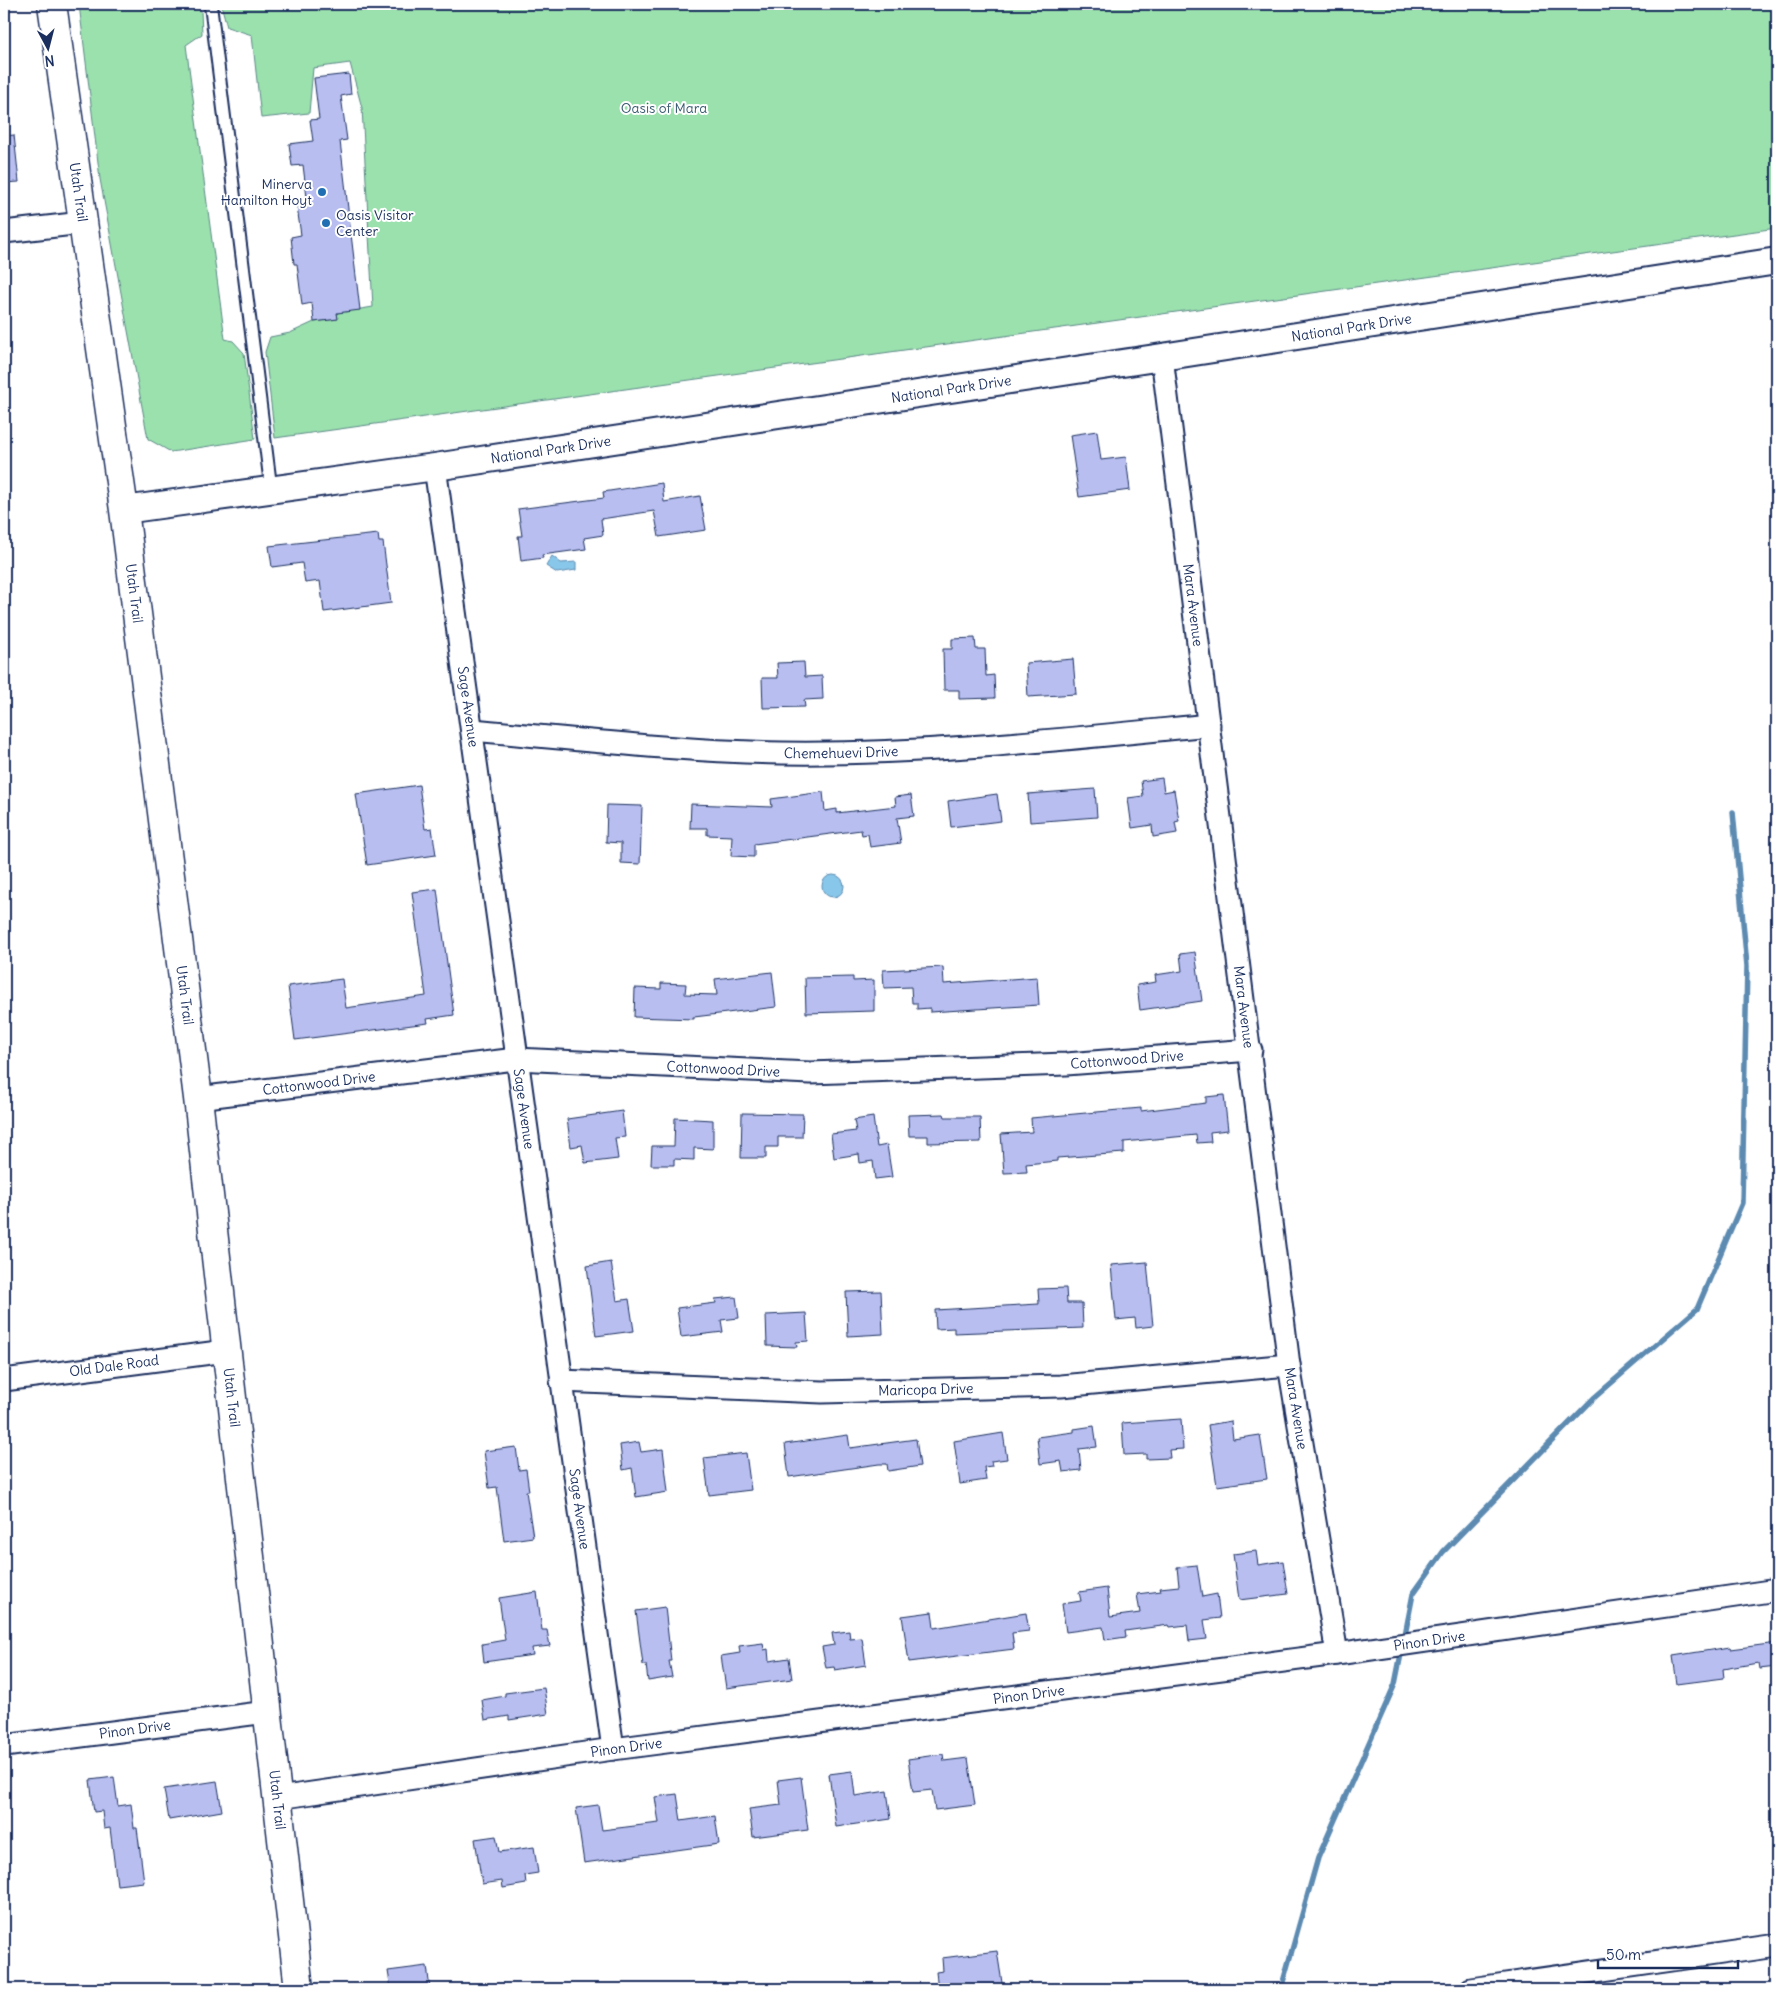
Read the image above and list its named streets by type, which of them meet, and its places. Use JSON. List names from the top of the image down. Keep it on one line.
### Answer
{"streets":{"main road":["Utah Trail"],"street":["National Park Drive","Mara Avenue","Sage Avenue","Chemehuevi Drive","Cottonwood Drive","Old Dale Road","Maricopa Drive","Pinon Drive"]},"crossings":[["Utah Trail","National Park Drive"],["Utah Trail","Cottonwood Drive"],["Utah Trail","Old Dale Road"],["Utah Trail","Pinon Drive"],["National Park Drive","Mara Avenue"],["National Park Drive","Sage Avenue"],["Mara Avenue","Chemehuevi Drive"],["Mara Avenue","Cottonwood Drive"],["Mara Avenue","Maricopa Drive"],["Mara Avenue","Pinon Drive"],["Sage Avenue","Chemehuevi Drive"],["Sage Avenue","Cottonwood Drive"],["Sage Avenue","Maricopa Drive"],["Sage Avenue","Pinon Drive"]],"parks":["Oasis of Mara"],"places":["Minerva Hamilton Hoyt","Oasis Visitor Center"],"scale_bar":"50 m","north":"bottom"}
